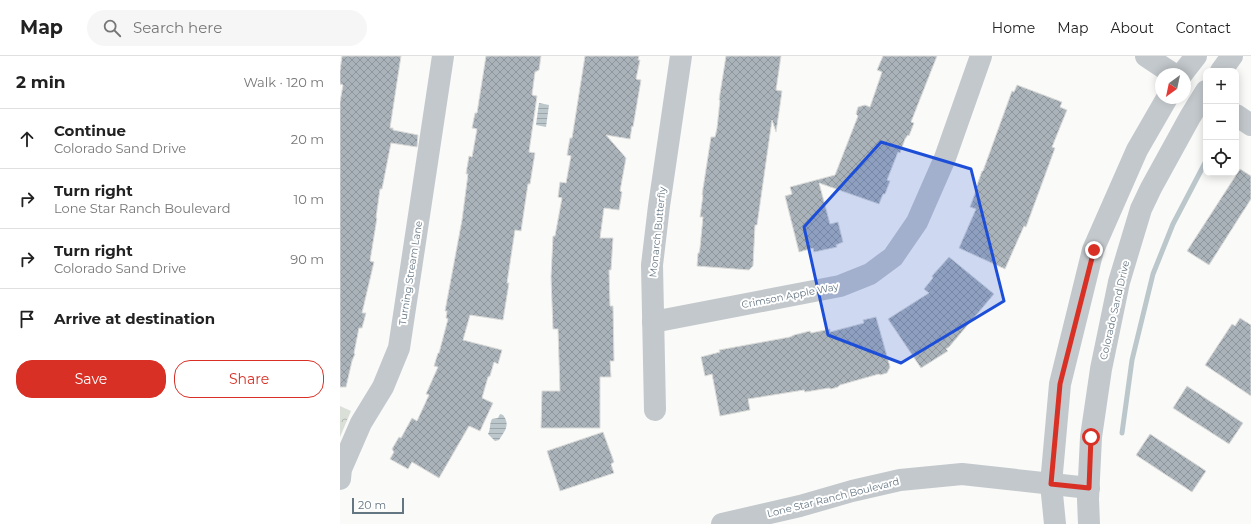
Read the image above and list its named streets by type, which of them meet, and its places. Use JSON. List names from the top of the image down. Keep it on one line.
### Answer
{"streets":{"street":["Monarch Butterfly","Turning Stream Lane","Crimson Apple Way","Colorado Sand Drive","Lone Star Ranch Boulevard"]},"crossings":[["Monarch Butterfly","Crimson Apple Way"],["Colorado Sand Drive","Lone Star Ranch Boulevard"]],"scale_bar":"20 m","north":"bottom left","page":{"header":"Map","search":"Search here","nav":["Home","Map","About","Contact"],"heading":["2 min","Walk · 120 m"],"map_buttons":["+","−"],"list":[["Continue","Colorado Sand Drive","20 m"],["Turn right","Lone Star Ranch Boulevard","10 m"],["Turn right","Colorado Sand Drive","90 m"],"Arrive at destination"],"buttons":["Save","Share"],"scale":"20 m"}}
